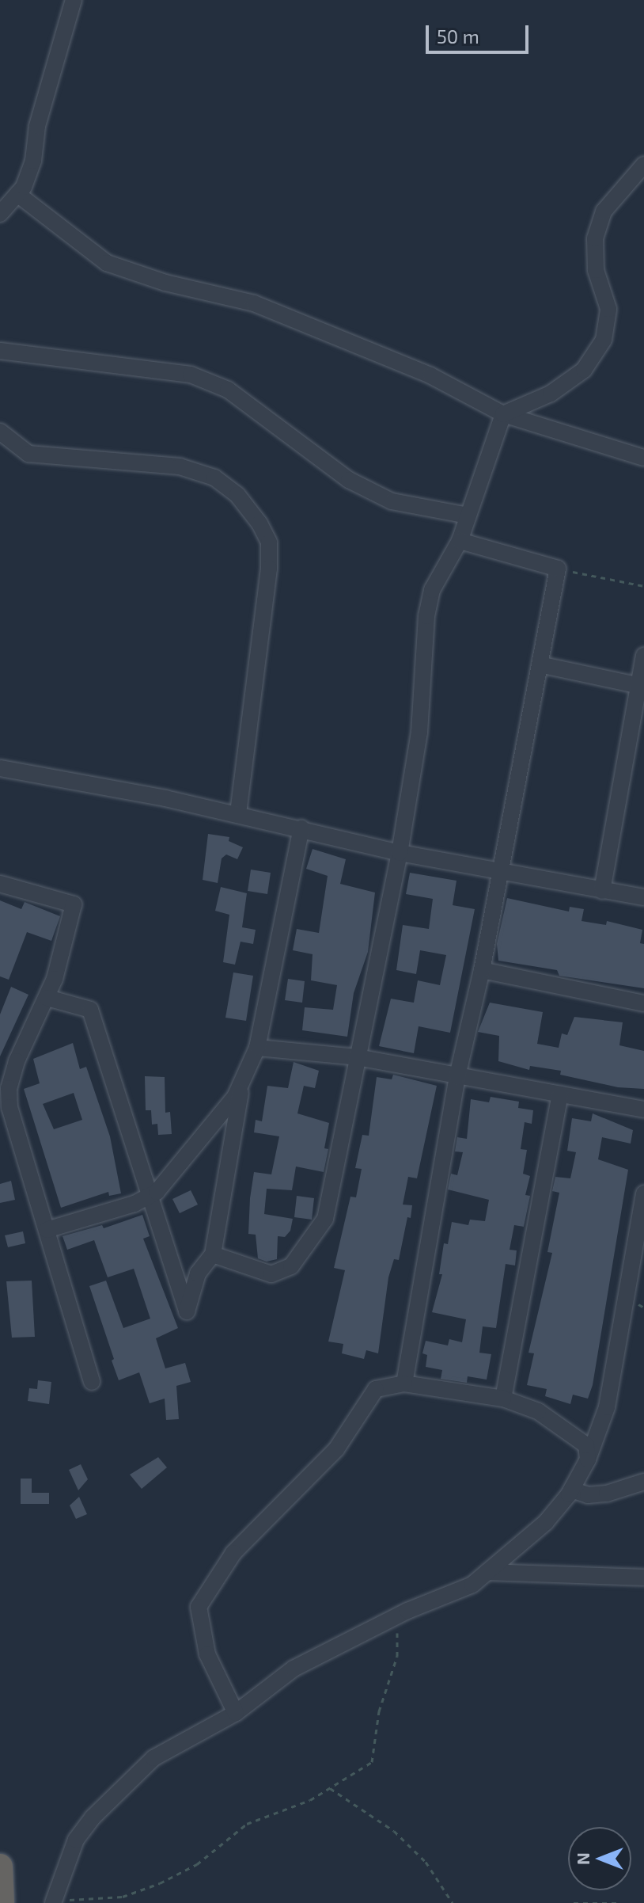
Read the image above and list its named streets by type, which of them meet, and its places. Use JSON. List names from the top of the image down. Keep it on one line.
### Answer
{"scale_bar":"50 m","north":"left"}
